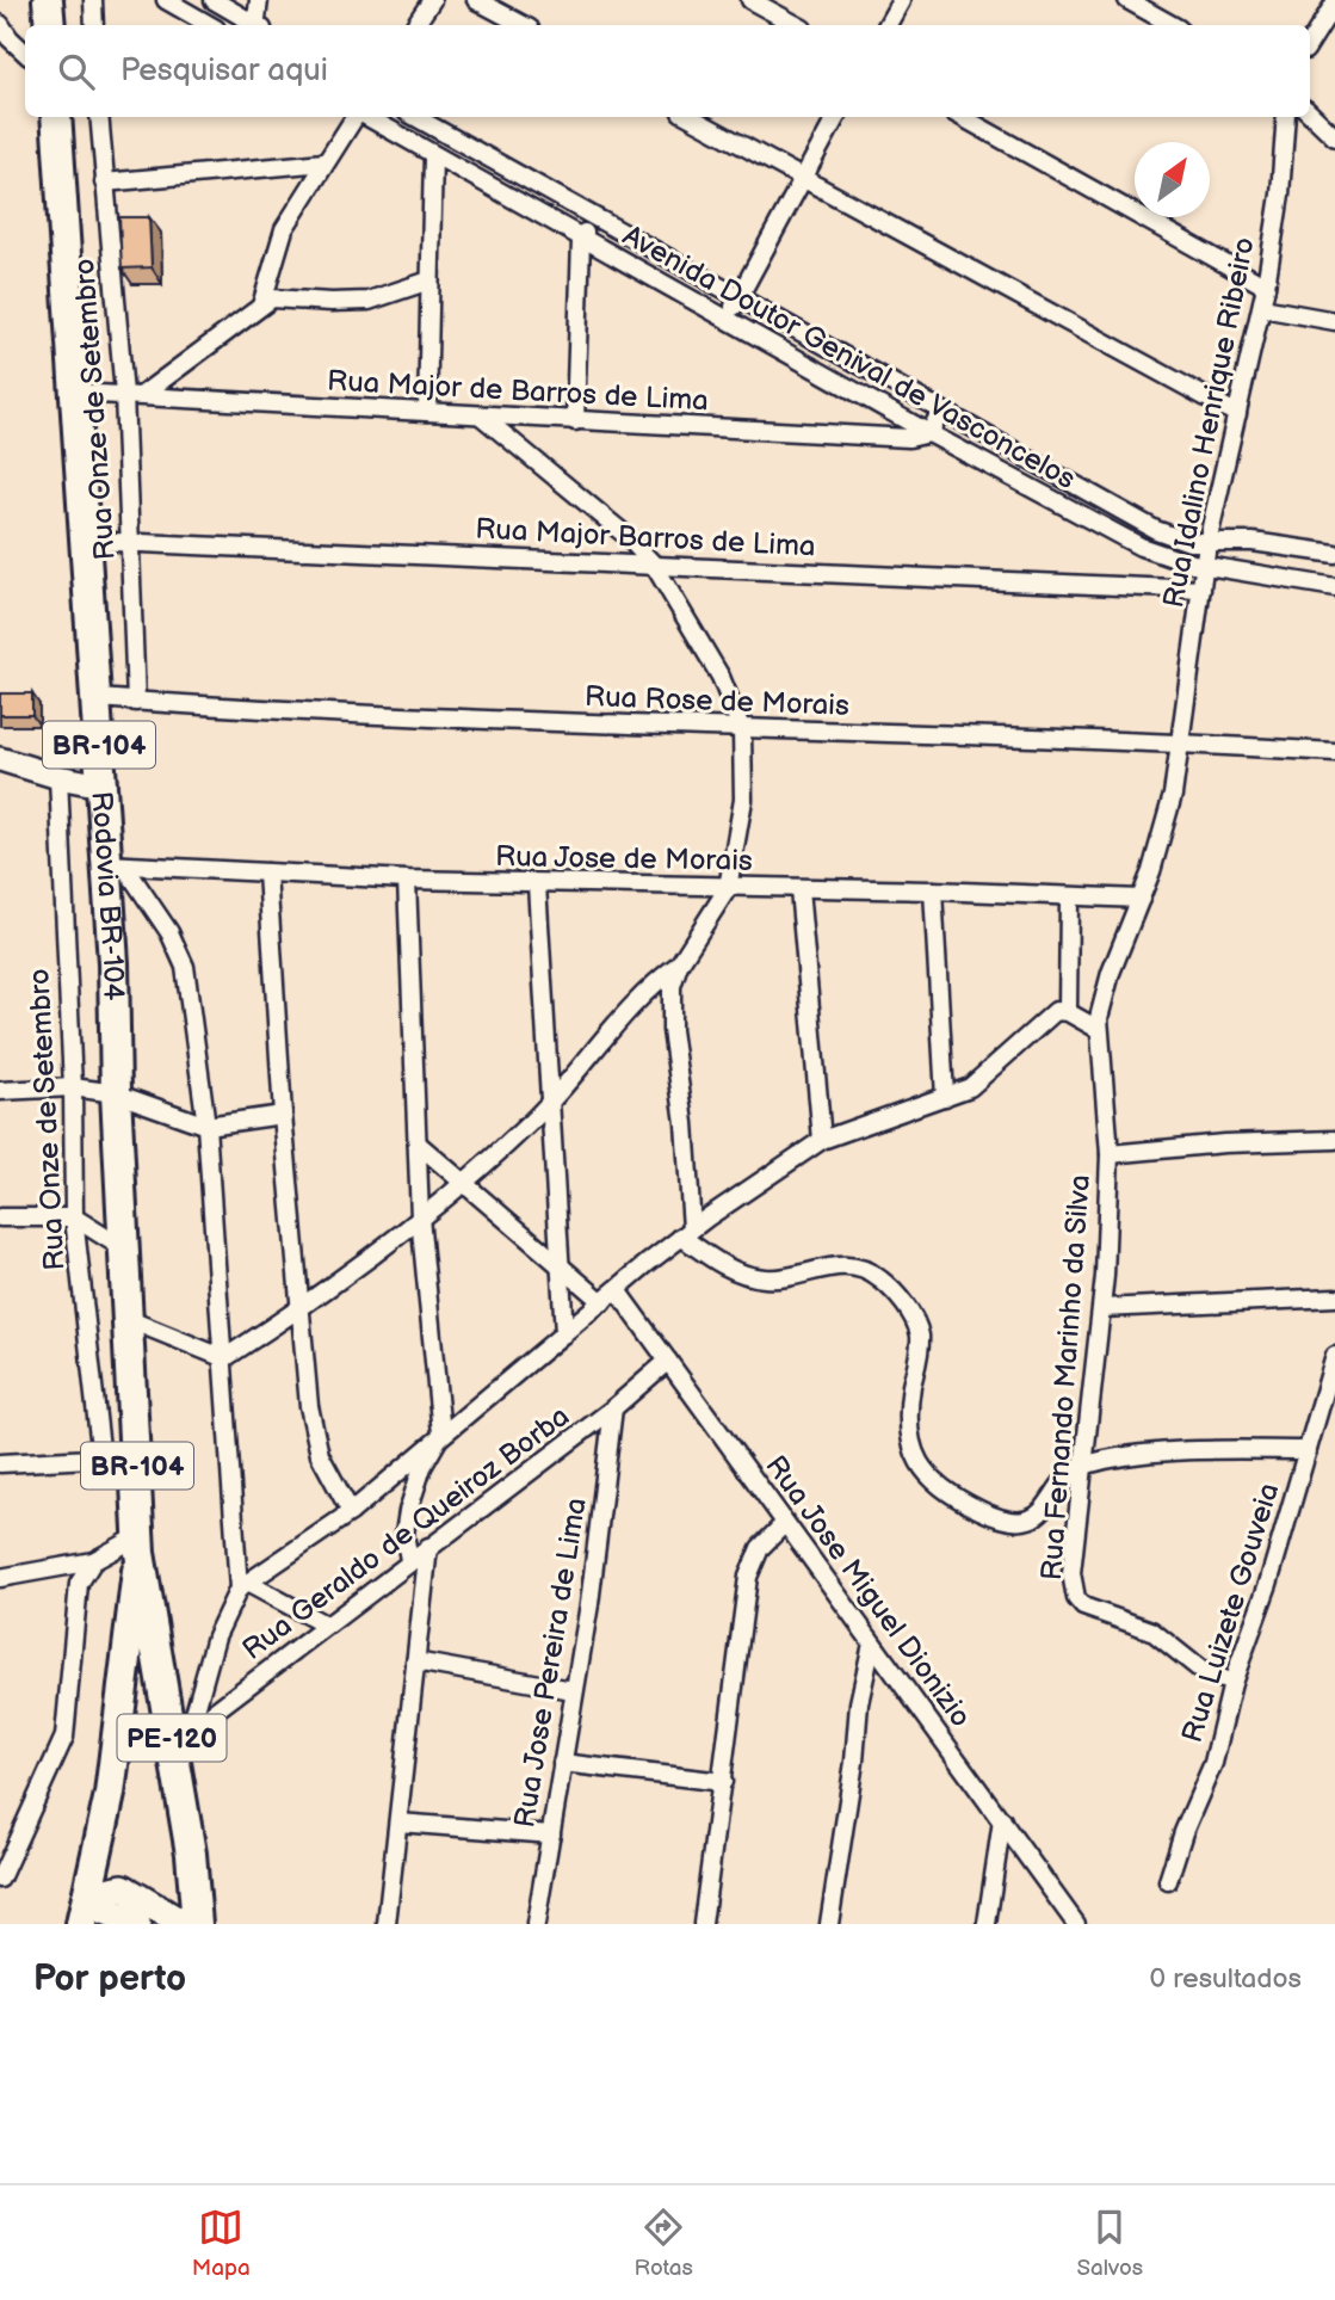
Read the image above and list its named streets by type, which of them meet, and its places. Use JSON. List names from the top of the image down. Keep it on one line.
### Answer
{"streets":{"highway":["BR-104","Rodovia BR-104","PE-120"],"street":["Avenida Doutor Genival de Vasconcelos","Rua Major de Barros de Lima","Rua Onze de Setembro","Rua Idalino Henrique Ribeiro","Rua Major Barros de Lima","Rua Rose de Morais","Rua Jose de Morais","Rua Fernando Marinho da Silva","Rua Geraldo de Queiroz Borba","Rua Jose Miguel Dionizio","Rua Luizete Gouveia","Rua Jose Pereira de Lima"]},"crossings":[["Avenida Doutor Genival de Vasconcelos","Rua Major de Barros de Lima"],["Avenida Doutor Genival de Vasconcelos","Rua Idalino Henrique Ribeiro"],["Rua Major de Barros de Lima","Rua Onze de Setembro"],["Rua Major de Barros de Lima","Rodovia BR-104"],["Rua Onze de Setembro","Rua Major Barros de Lima"],["Rua Onze de Setembro","Rua Rose de Morais"],["Rua Idalino Henrique Ribeiro","Rua Major Barros de Lima"],["Rua Idalino Henrique Ribeiro","Rua Rose de Morais"],["Rua Idalino Henrique Ribeiro","Rua Fernando Marinho da Silva"],["Rua Major Barros de Lima","Rodovia BR-104"],["Rua Rose de Morais","Rodovia BR-104"],["Rua Rose de Morais","Rua Fernando Marinho da Silva"],["BR-104","Rodovia BR-104"],["BR-104","PE-120"],["Rua Jose de Morais","Rodovia BR-104"],["Rua Jose de Morais","Rua Fernando Marinho da Silva"],["Rua Fernando Marinho da Silva","Rua Luizete Gouveia"],["Rua Geraldo de Queiroz Borba","Rua Jose Miguel Dionizio"],["Rua Geraldo de Queiroz Borba","Rua Jose Pereira de Lima"],["Rua Geraldo de Queiroz Borba","PE-120"]],"north":"top right","page":{"search":"Pesquisar aqui","heading":["Por perto","0 resultados"],"nav":["Mapa","Rotas","Salvos"]}}
